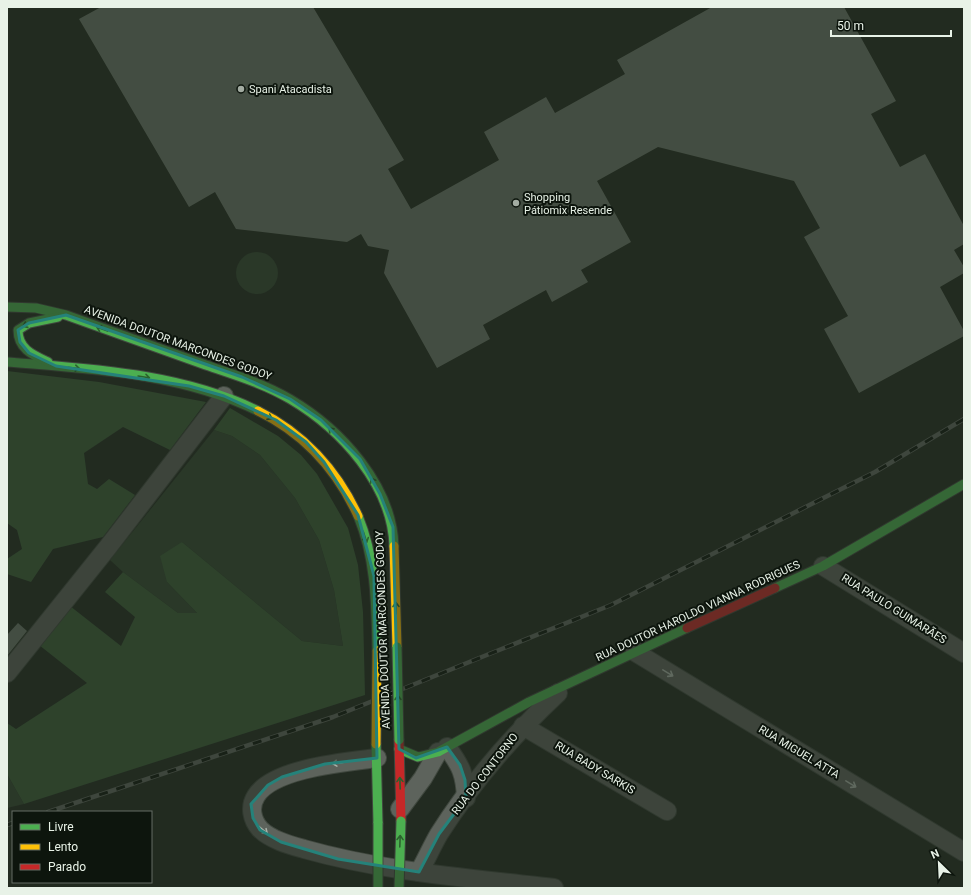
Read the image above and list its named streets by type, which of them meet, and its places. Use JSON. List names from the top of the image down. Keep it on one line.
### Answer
{"streets":{"main road":["AVENIDA DOUTOR MARCONDES GODOY","RUA DOUTOR HAROLDO VIANNA RODRIGUES"],"street":["RUA PAULO GUIMARÃES","RUA MIGUEL ATTA","RUA BADY SARKIS","RUA DO CONTORNO"]},"crossings":[["AVENIDA DOUTOR MARCONDES GODOY","RUA DOUTOR HAROLDO VIANNA RODRIGUES"],["RUA PAULO GUIMARÃES","RUA DOUTOR HAROLDO VIANNA RODRIGUES"],["RUA DOUTOR HAROLDO VIANNA RODRIGUES","RUA MIGUEL ATTA"],["RUA DOUTOR HAROLDO VIANNA RODRIGUES","RUA DO CONTORNO"],["RUA BADY SARKIS","RUA DO CONTORNO"]],"one_way":["RUA MIGUEL ATTA"],"places":["Spani Atacadista","Shopping Pátiomix Resende"],"legend":["Livre","Lento","Parado"],"scale_bar":"50 m","north":"top left"}
